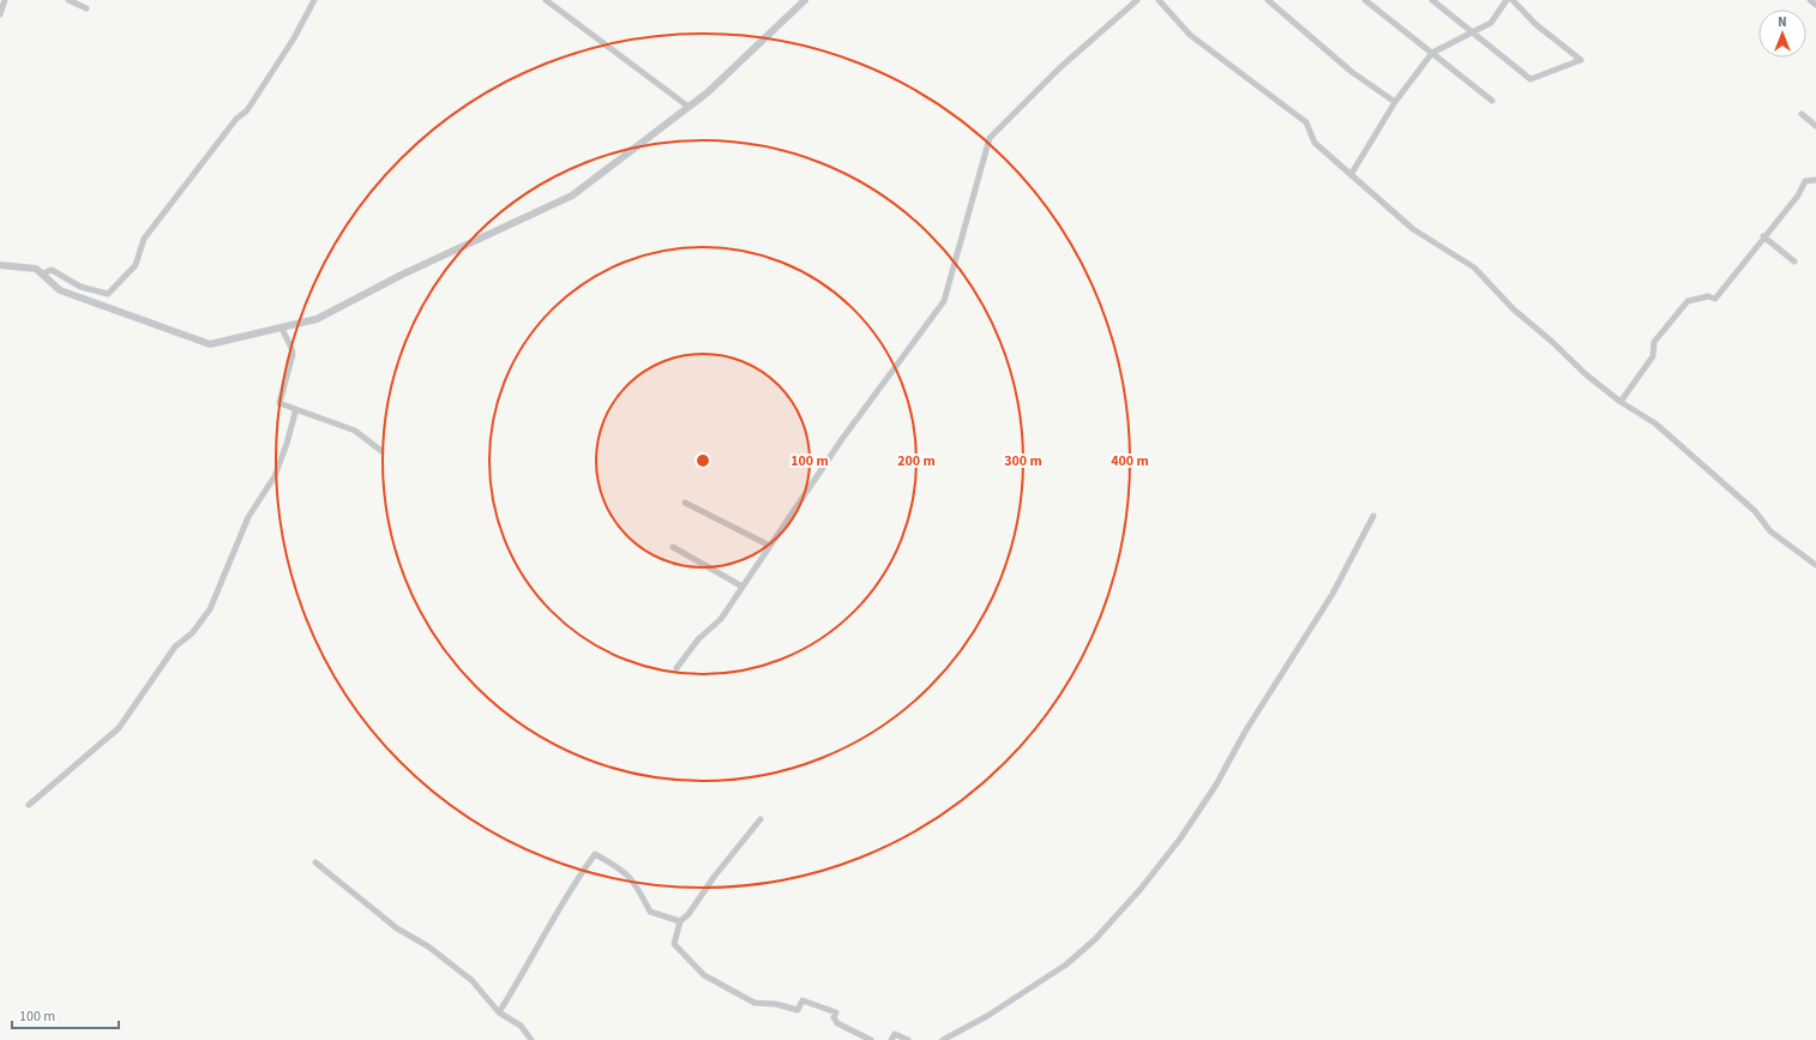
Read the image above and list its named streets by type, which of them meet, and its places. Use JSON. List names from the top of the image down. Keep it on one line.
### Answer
{"scale_bar":"100 m","north":"top","rings":["100 m","200 m","300 m","400 m"]}
